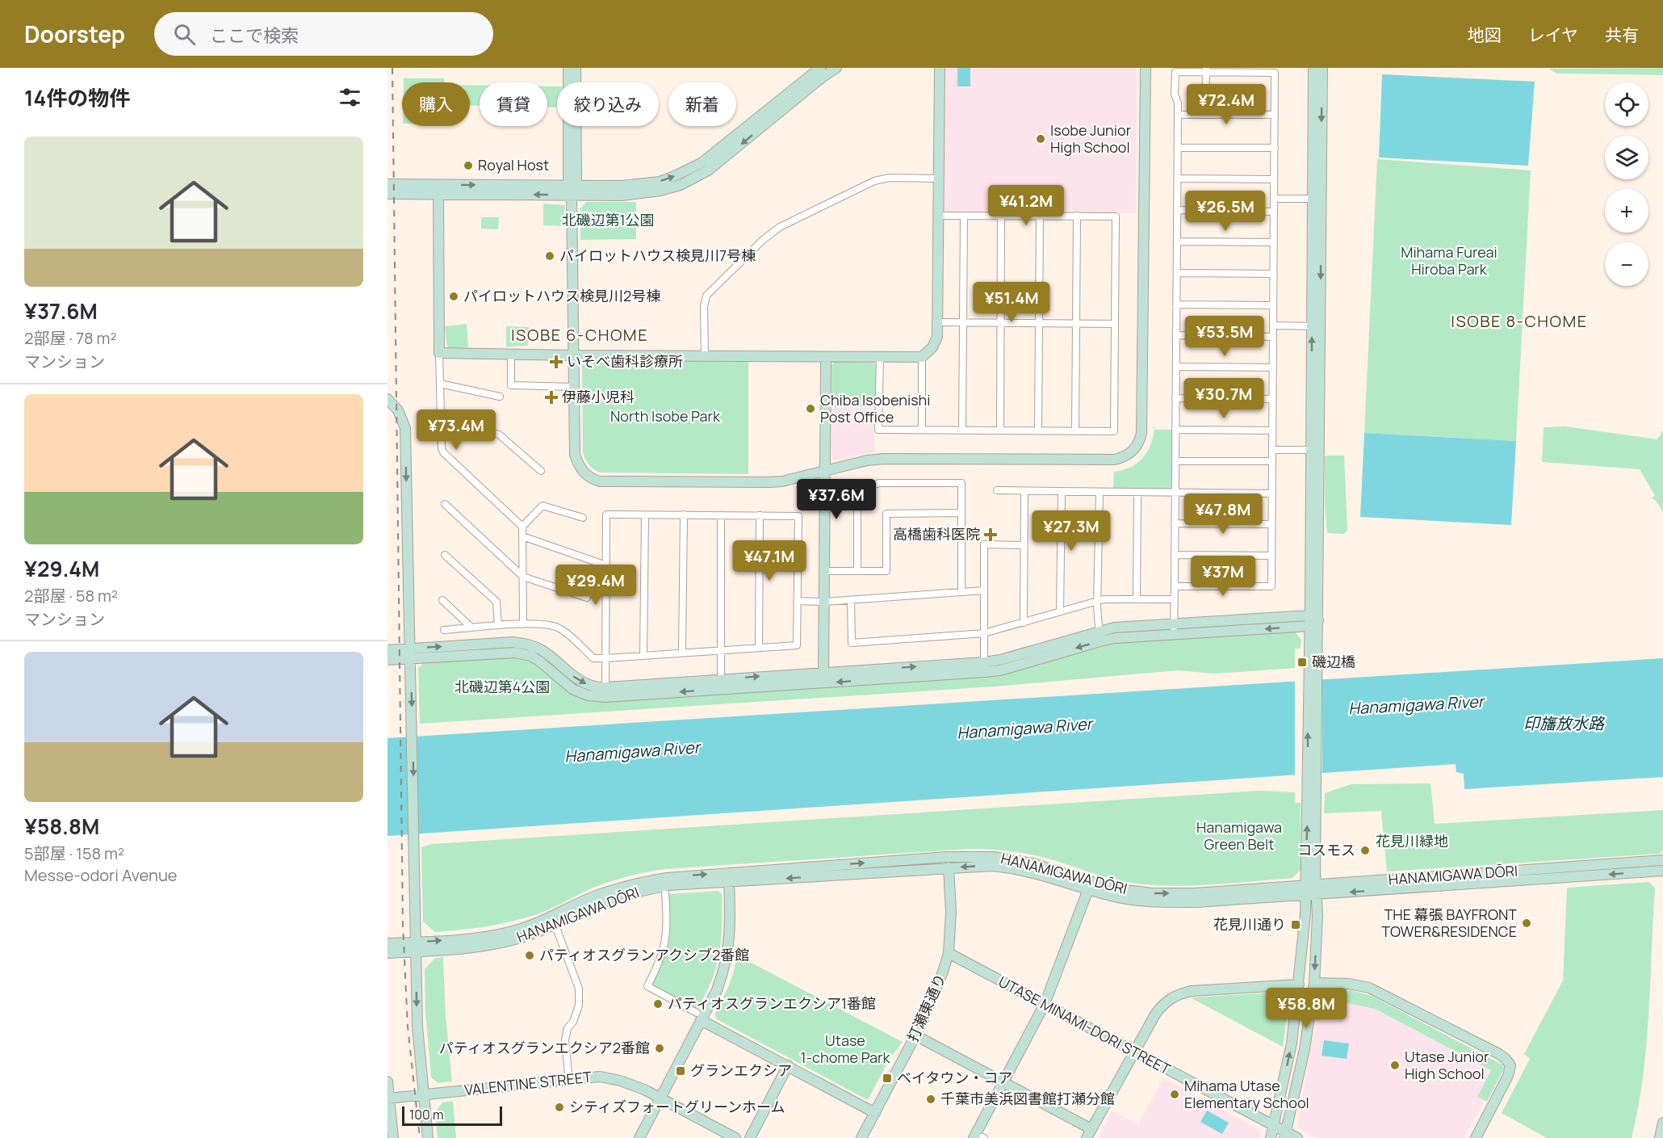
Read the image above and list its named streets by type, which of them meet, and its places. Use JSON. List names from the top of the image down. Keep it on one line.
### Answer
{"streets":{"street":["HANAMIGAWA DŌRI","打瀬東通り","UTASE MINAMI-DORI STREET","VALENTINE STREET"]},"crossings":[["HANAMIGAWA DŌRI","打瀬東通り"],["打瀬東通り","UTASE MINAMI-DORI STREET"]],"districts":["ISOBE 8-CHOME","ISOBE 6-CHOME"],"water":["Hanamigawa River","印旛放水路"],"parks":["北磯辺第1公園","Mihama Fureai Hiroba Park","North Isobe Park","北磯辺第4公園","Hanamigawa Green Belt","花見川緑地","Utase 1-chome Park"],"places":{"other":["Isobe Junior High School","Royal Host","パイロットハウス検見川7号棟","パイロットハウス検見川2号棟","Chiba Isobenishi Post Office","コスモス","THE 幕張 BAYFRONT TOWER&RESIDENCE","パティオスグランアクシブ2番館","パティオスグランエクシア1番館","パティオスグランエクシア2番館","Utase Junior High School","Mihama Utase Elementary School","千葉市美浜図書館打瀬分館","シティズフォートグリーンホーム"],"health":["いそべ歯科診療所","伊藤小児科","高橋歯科医院"],"transit":["磯辺橋","花見川通り","グランエクシア","ベイタウン・コア"]},"scale_bar":"100 m","page":{"header":"Doorstep","search":"ここで検索","nav":["地図","レイヤ","共有"],"heading":"14件の物件","map_buttons":["+","−"],"chip":["購入","賃貸","絞り込み","新着"],"price":["¥72.4M","¥41.2M","¥26.5M","¥51.4M","¥53.5M","¥30.7M","¥73.4M","¥37.6M","¥47.8M","¥27.3M","¥47.1M","¥37M","¥29.4M","¥58.8M"],"list":[{"name":"¥37.6M","note":"2部屋 · 78 m² · マンション"},{"name":"¥29.4M","note":"2部屋 · 58 m² · マンション"},{"name":"¥58.8M","note":"5部屋 · 158 m² · Messe-odori Avenue"}],"scale":"100 m"}}
